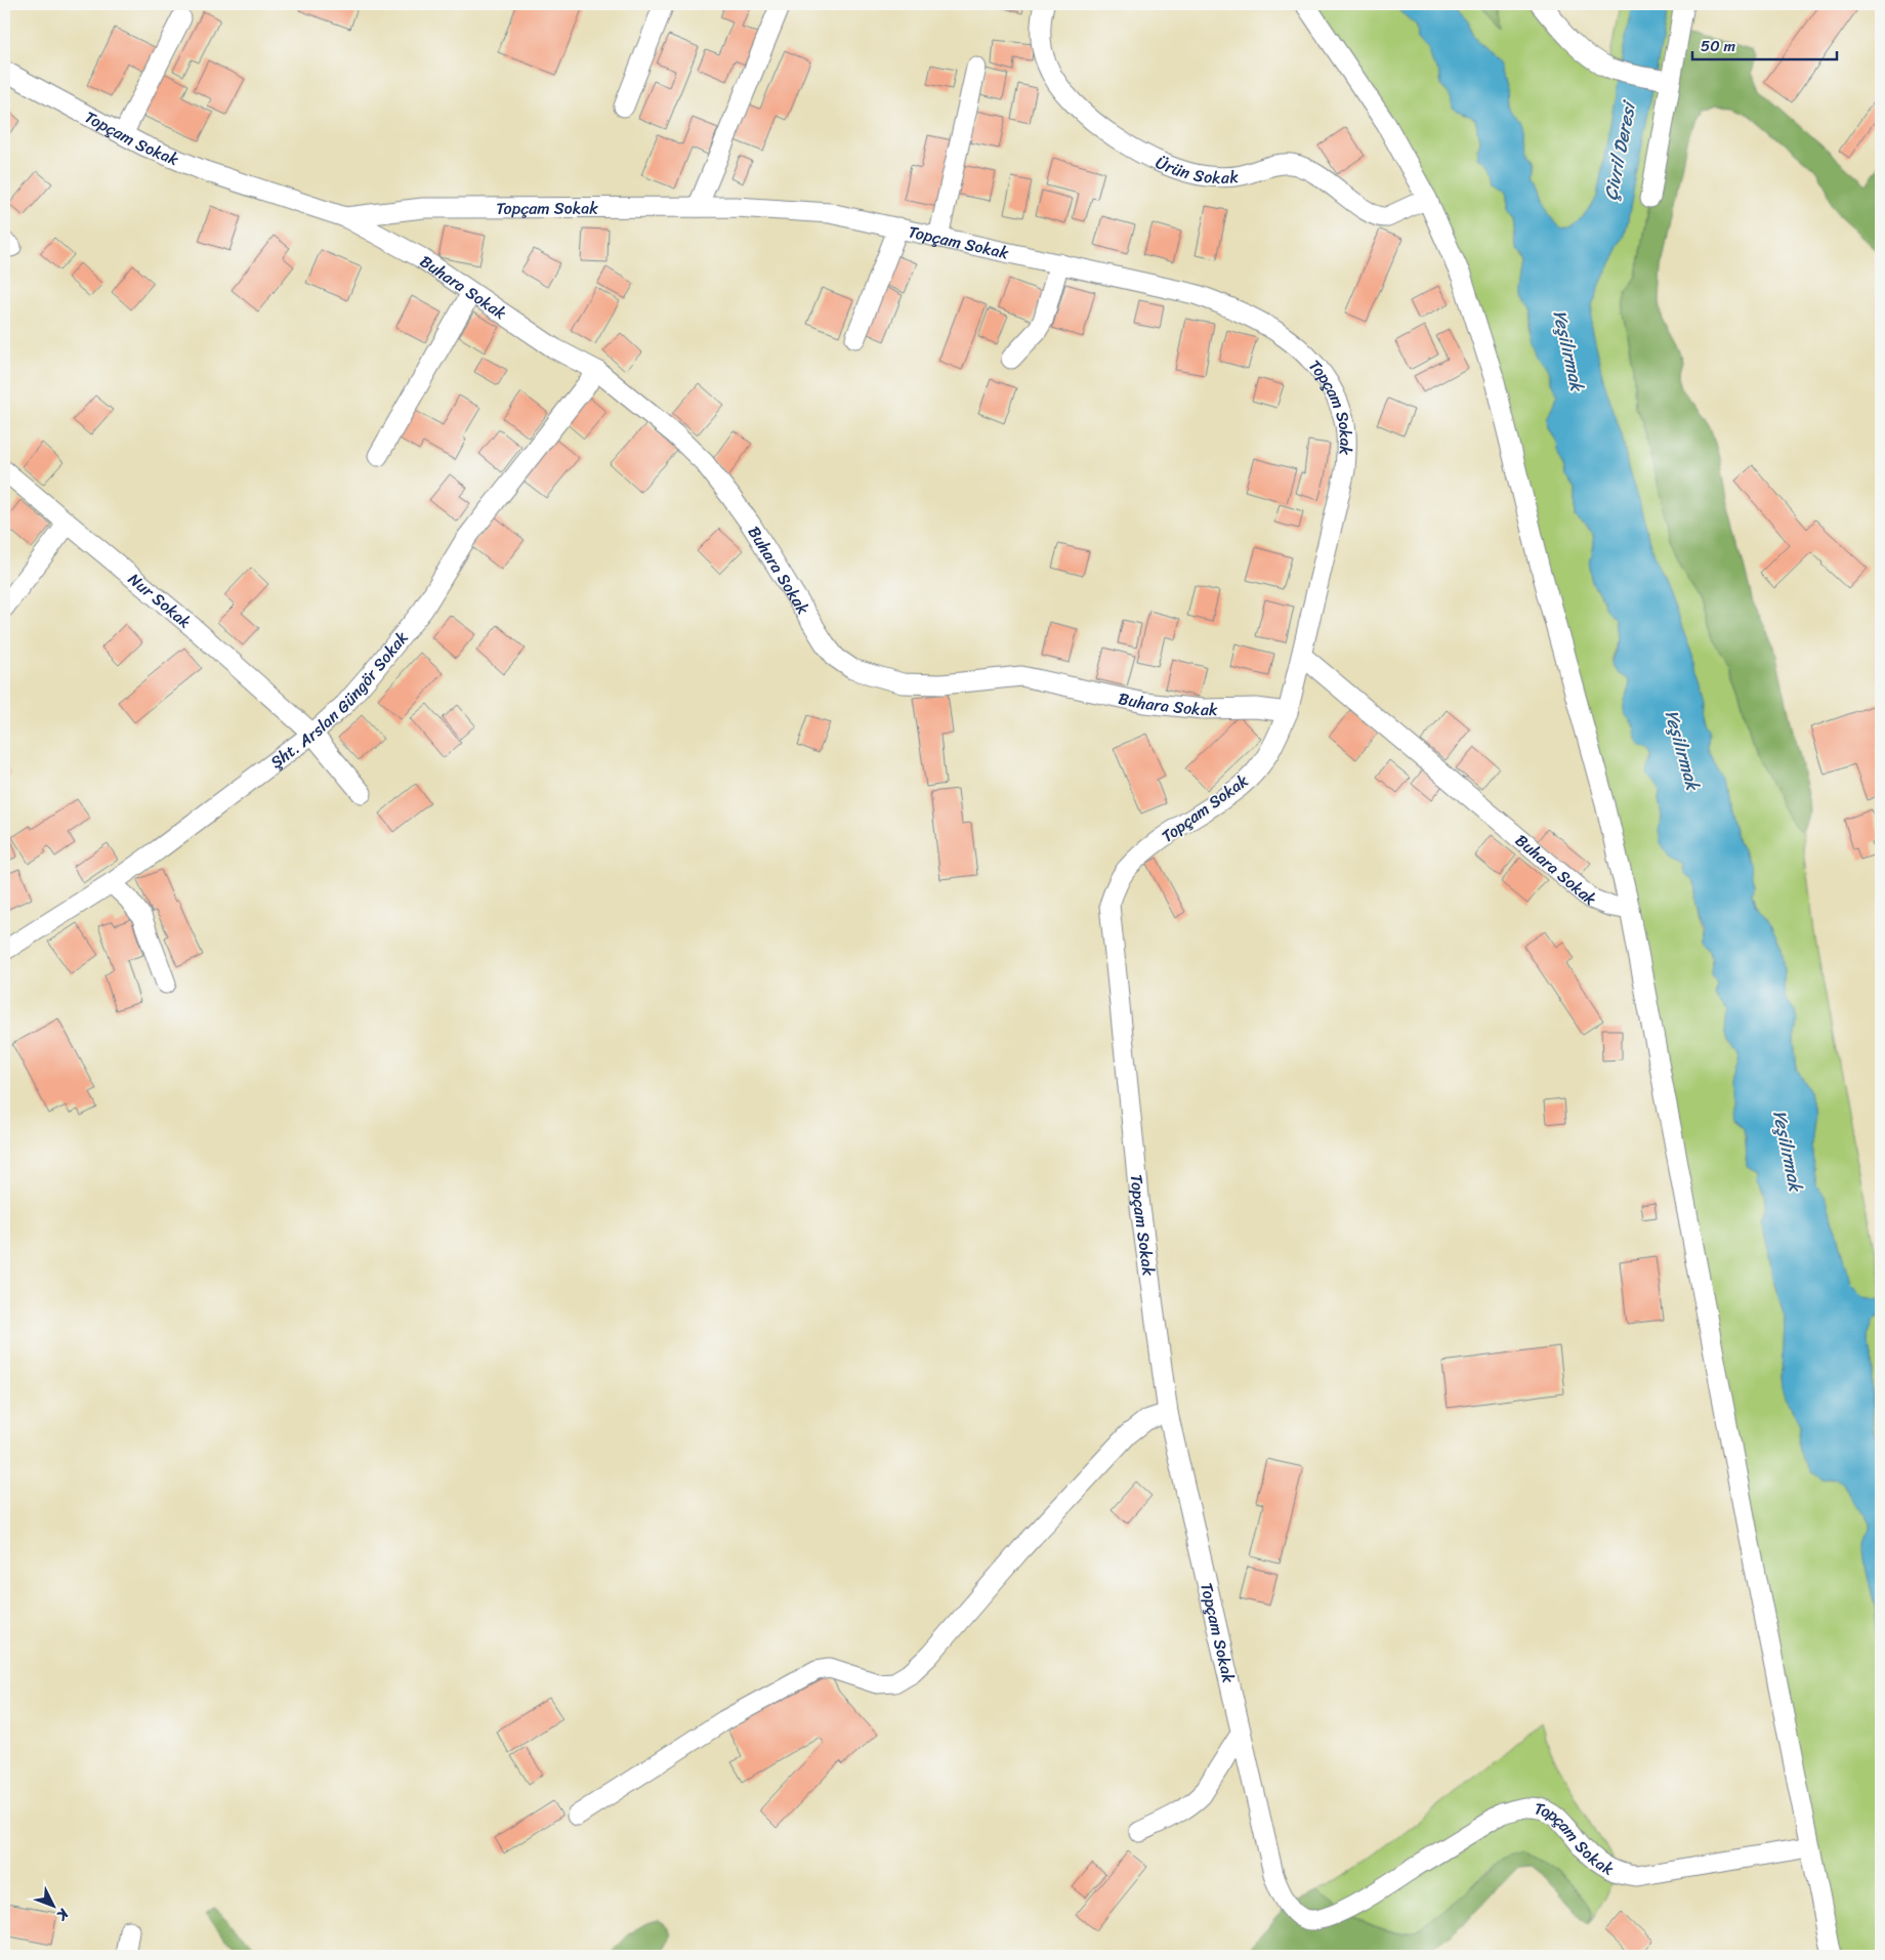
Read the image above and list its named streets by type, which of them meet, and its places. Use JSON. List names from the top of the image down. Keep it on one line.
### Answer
{"streets":{"street":["Topçam Sokak","Ürün Sokak","Buhara Sokak","Nur Sokak","Şht. Arslan Güngör Sokak"]},"crossings":[["Topçam Sokak","Buhara Sokak"],["Buhara Sokak","Şht. Arslan Güngör Sokak"],["Nur Sokak","Şht. Arslan Güngör Sokak"]],"water":["Çivril Deresi","Yeşilırmak"],"scale_bar":"50 m","north":"bottom right"}
